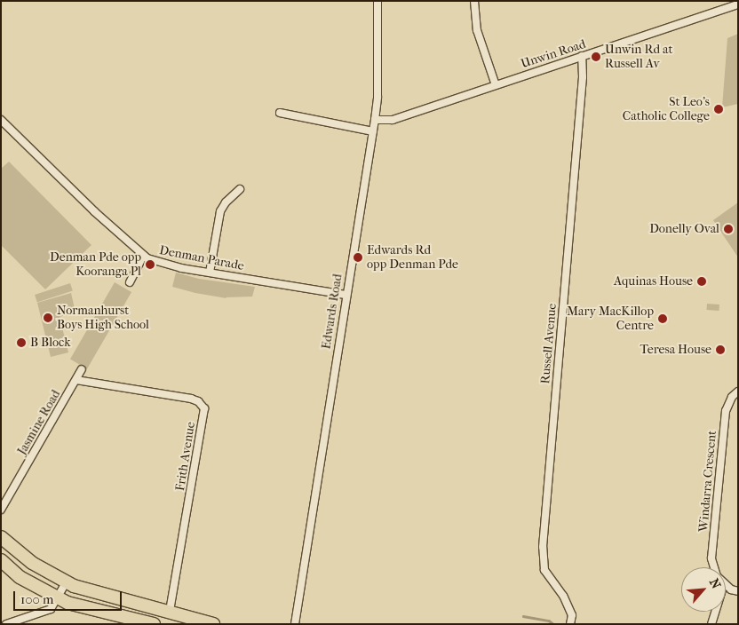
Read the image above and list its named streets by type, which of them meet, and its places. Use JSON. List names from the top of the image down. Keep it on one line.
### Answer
{"streets":{"street":["Unwin Road","Denman Parade","Edwards Road","Russell Avenue","Jasmine Road","Frith Avenue","Windarra Crescent"]},"crossings":[["Unwin Road","Edwards Road"],["Unwin Road","Russell Avenue"],["Denman Parade","Edwards Road"],["Jasmine Road","Frith Avenue"]],"places":["Unwin Rd at Russell Av","St Leo's Catholic College","Donelly Oval","Edwards Rd opp Denman Pde","Denman Pde opp Kooranga Pl","Aquinas House","Normanhurst Boys High School","Mary MacKillop Centre","B Block","Teresa House"],"scale_bar":"100 m","north":"top right"}
